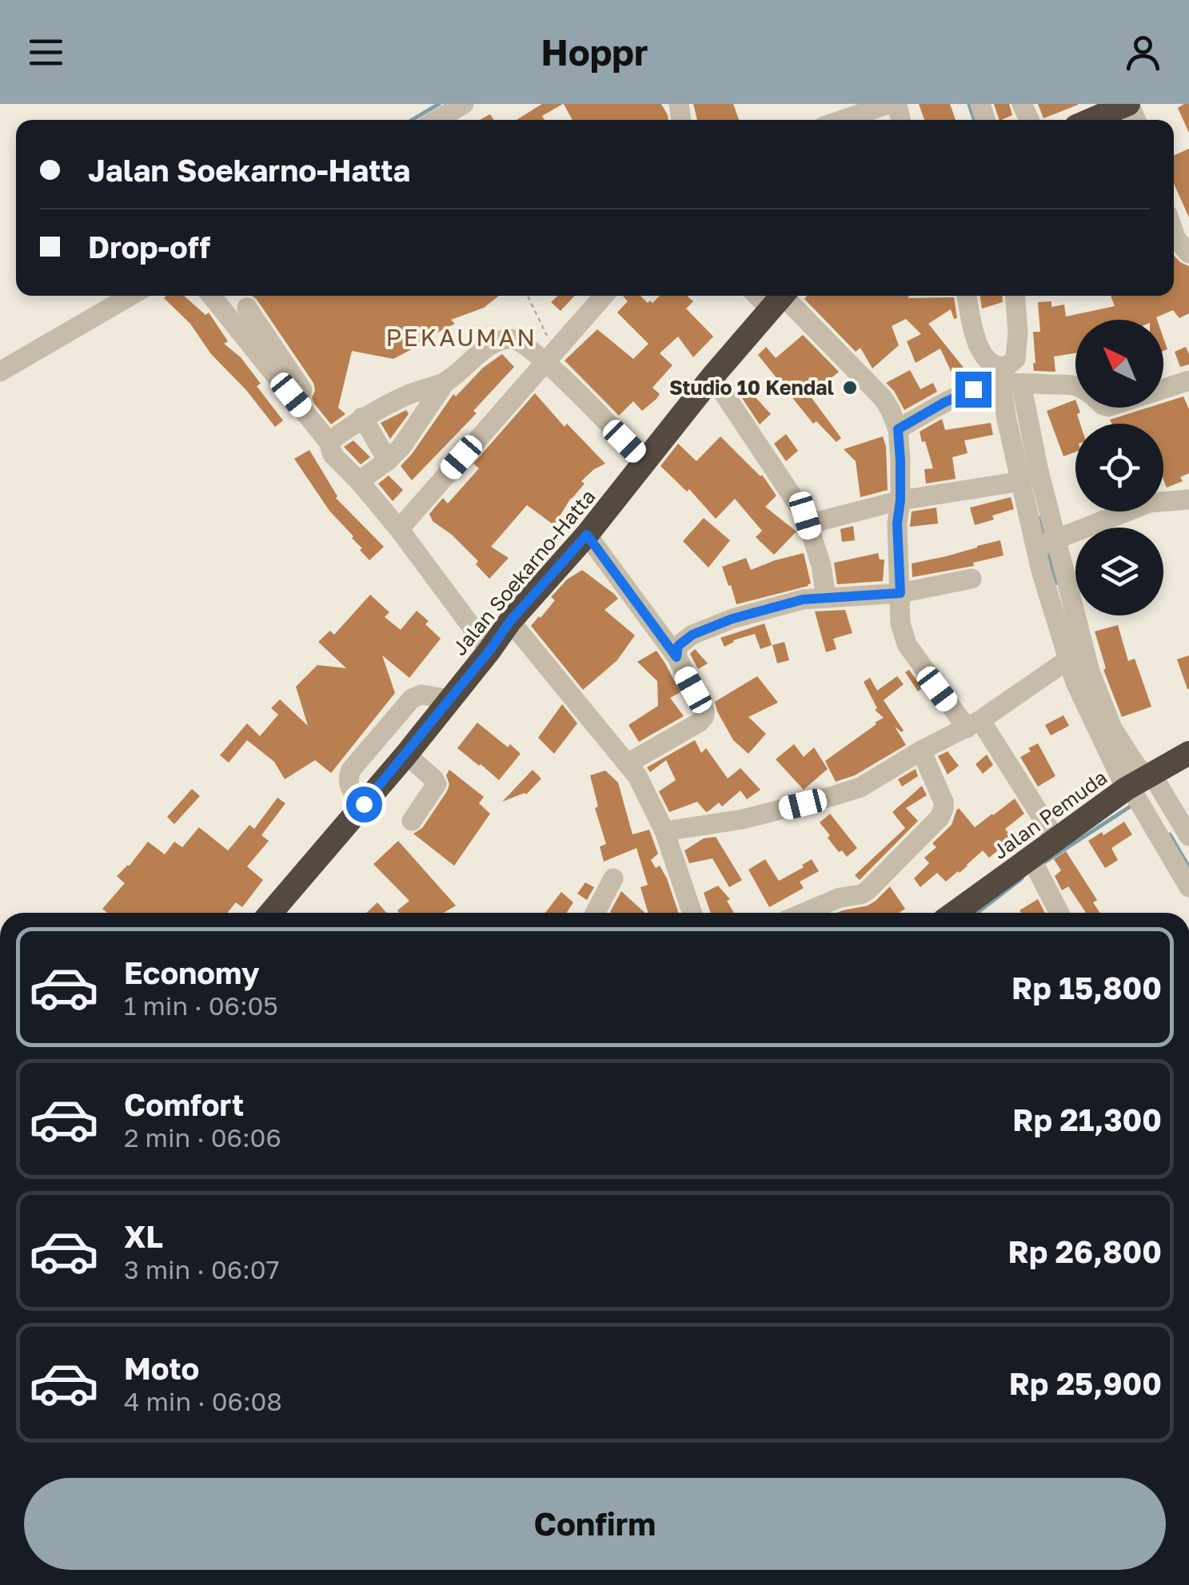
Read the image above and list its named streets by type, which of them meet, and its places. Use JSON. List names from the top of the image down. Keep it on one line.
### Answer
{"streets":{"highway":["Jalan Soekarno-Hatta","Jalan Pemuda"]},"districts":["PEKAUMAN"],"places":["Studio 10 Kendal"],"north":"top left","page":{"header":"Hoppr","banner":["Jalan Soekarno-Hatta","Drop-off"],"list":[{"name":"Economy","note":"1 min · 06:05","value":"Rp 15,800"},{"name":"Comfort","note":"2 min · 06:06","value":"Rp 21,300"},{"name":"XL","note":"3 min · 06:07","value":"Rp 26,800"},{"name":"Moto","note":"4 min · 06:08","value":"Rp 25,900"}],"buttons":"Confirm"}}
